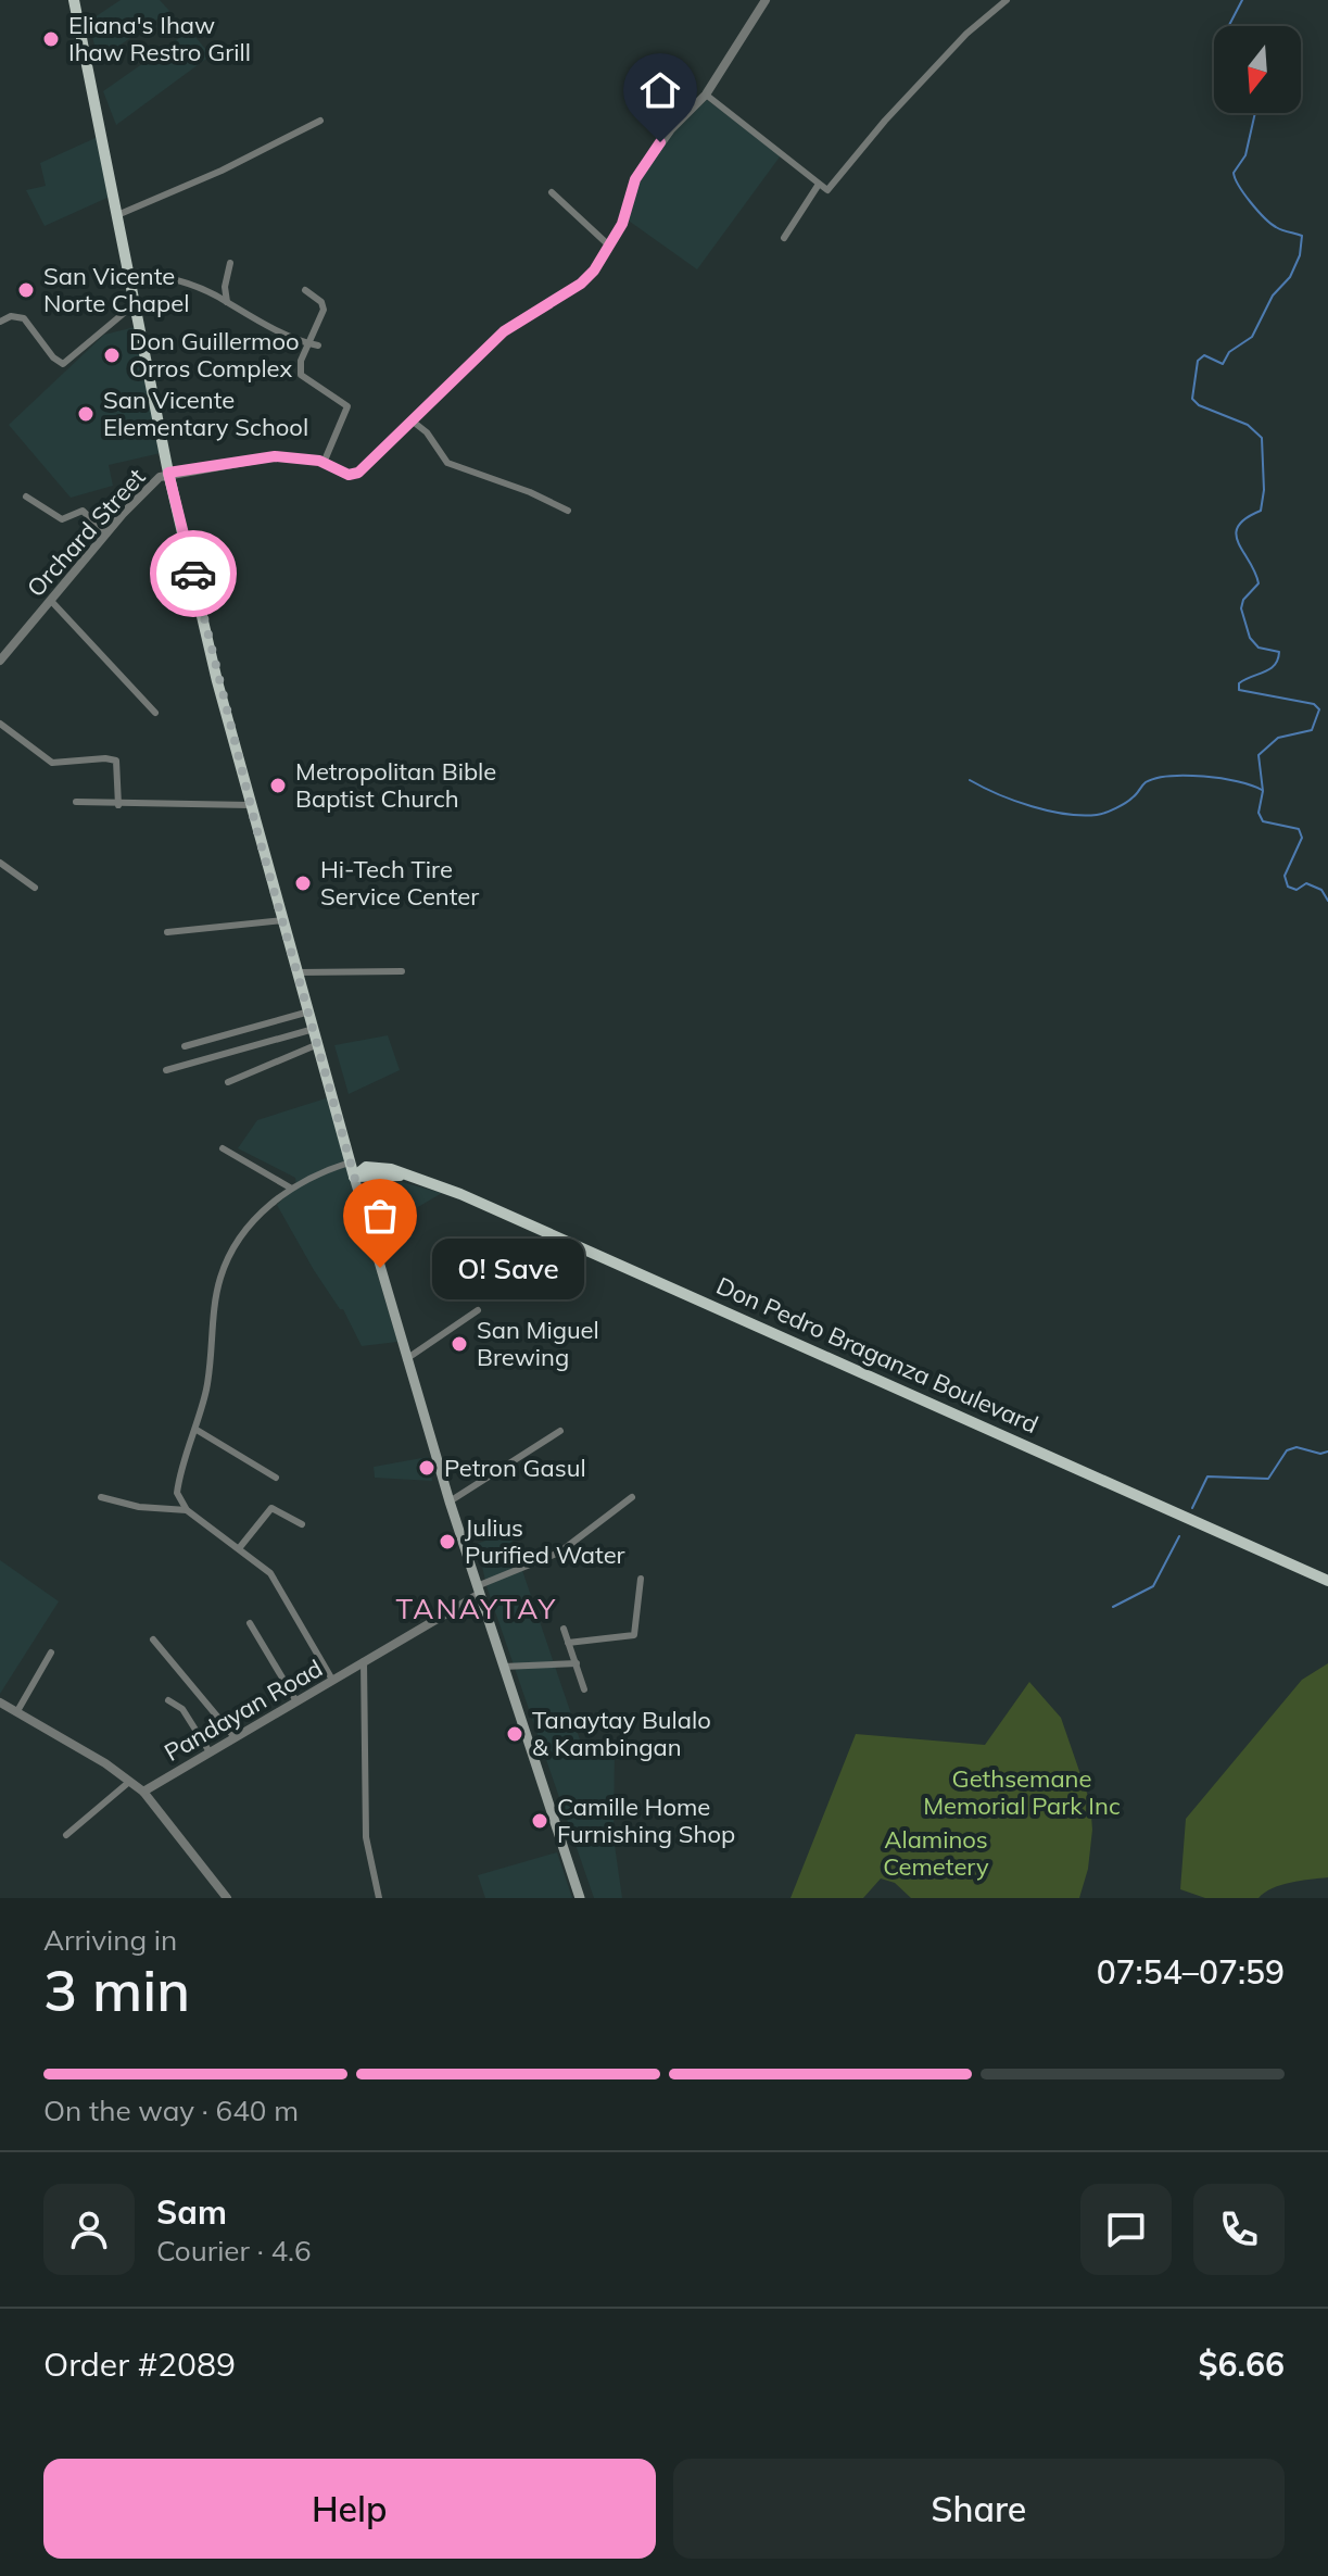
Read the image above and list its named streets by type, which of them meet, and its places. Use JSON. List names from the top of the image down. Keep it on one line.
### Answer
{"streets":{"main road":["Don Pedro Braganza Boulevard"],"street":["Orchard Street","Pandayan Road"]},"districts":["TANAYTAY"],"parks":["Gethsemane Memorial Park Inc","Alaminos Cemetery"],"places":["Eliana's Ihaw Ihaw Restro Grill","San Vicente Norte Chapel","Don Guillermoo Orros Complex","San Vicente Elementary School","Metropolitan Bible Baptist Church","Hi-Tech Tire Service Center","O! Save","San Miguel Brewing","Petron Gasul","Julius Purified Water","Tanaytay Bulalo & Kambingan","Camille Home Furnishing Shop"],"north":"bottom","page":{"bubble":"O! Save","heading":["3 min","Arriving in","07:54–07:59"],"panel":["Sam","Courier · 4.6","Order #2089","$6.66"],"bar":"On the way · 640 m","buttons":["Help","Share"]}}
